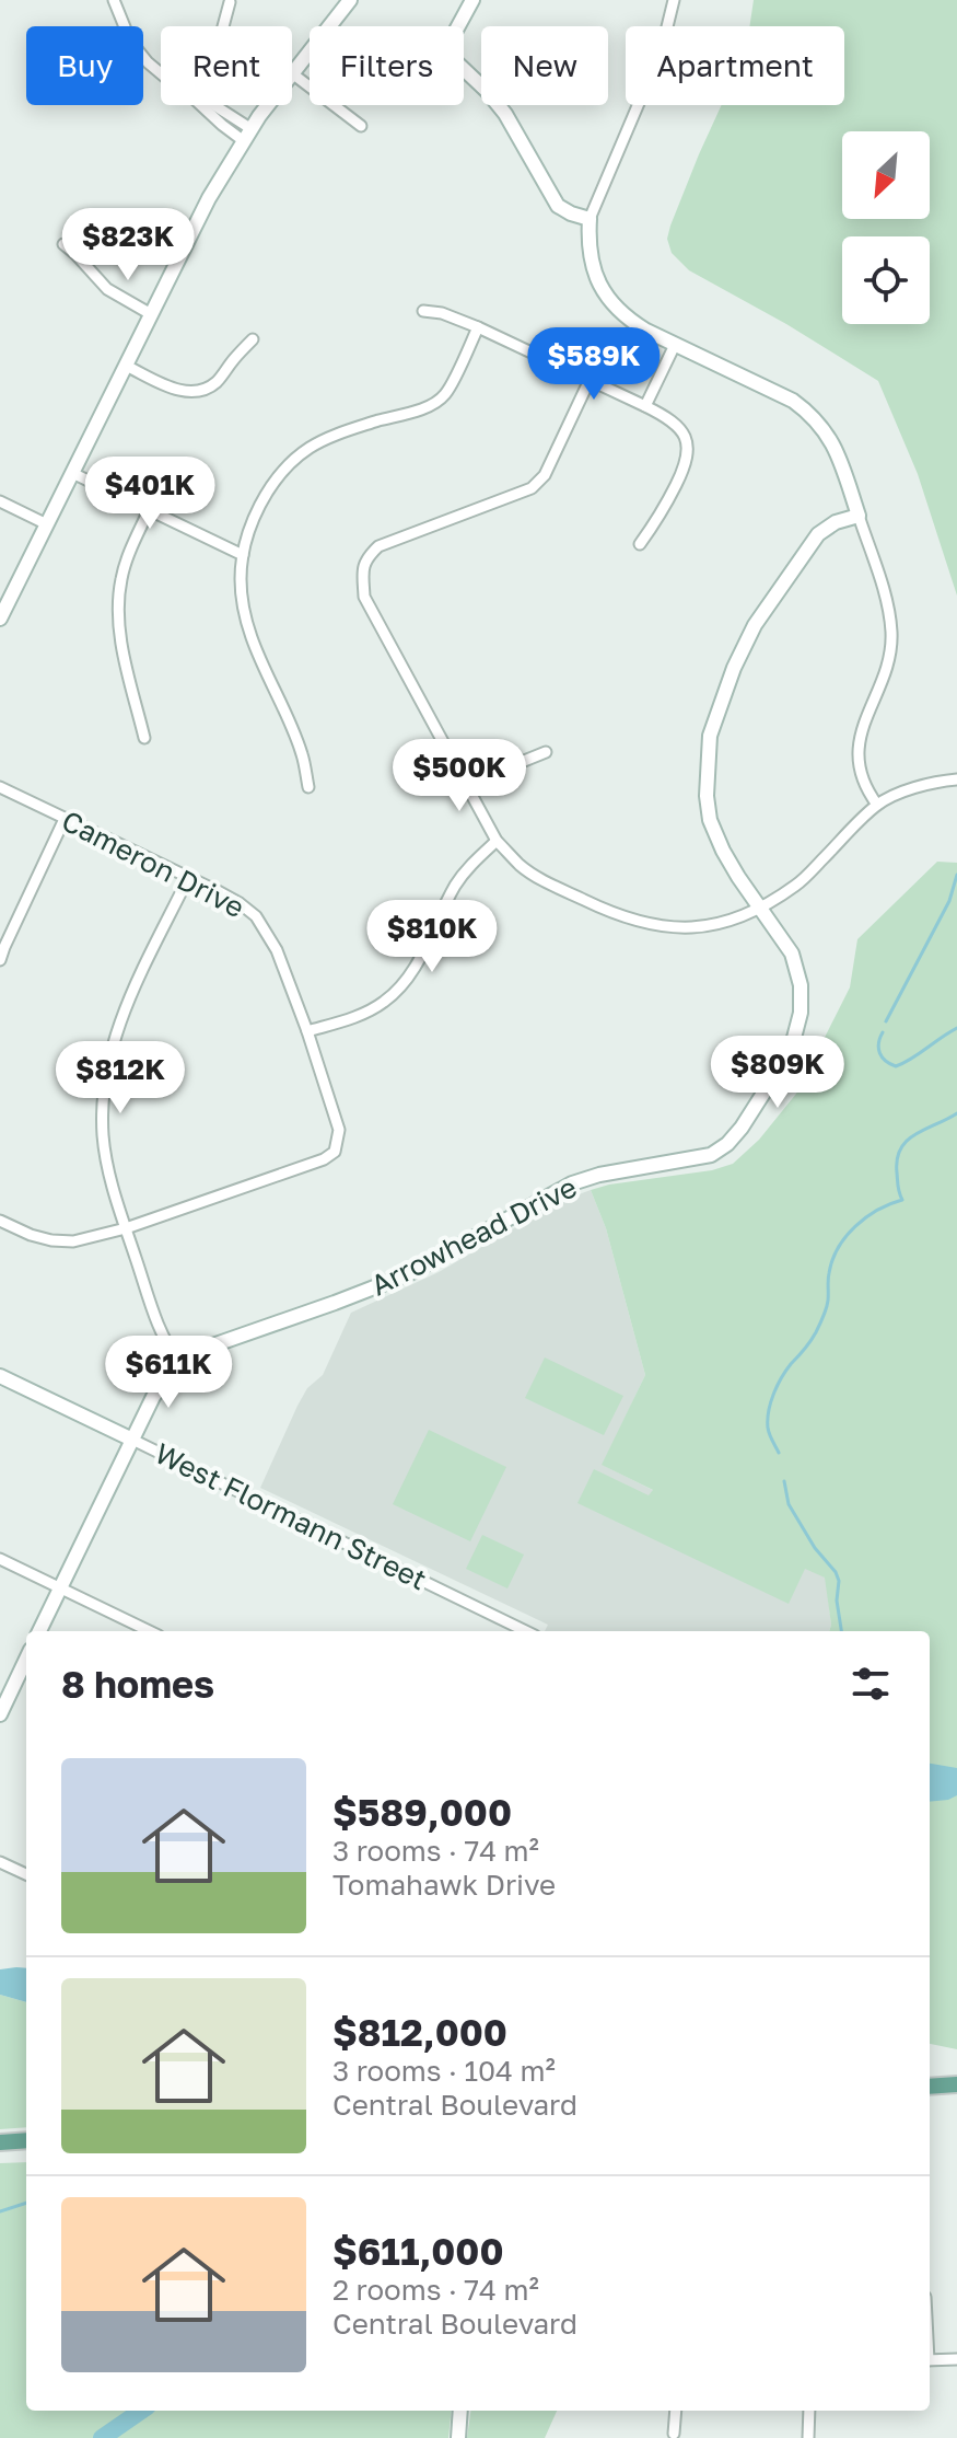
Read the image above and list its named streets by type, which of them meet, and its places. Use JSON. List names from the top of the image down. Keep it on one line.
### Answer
{"streets":{"street":["Cameron Drive","Arrowhead Drive","West Flormann Street"]},"north":"bottom left","page":{"chip":["Buy","Rent","Filters","New","Apartment"],"price":["$823K","$589K","$401K","$500K","$810K","$809K","$812K","$611K"],"heading":"8 homes","list":[{"name":"$589,000","note":"3 rooms · 74 m² · Tomahawk Drive"},{"name":"$812,000","note":"3 rooms · 104 m² · Central Boulevard"},{"name":"$611,000","note":"2 rooms · 74 m² · Central Boulevard"}]}}
